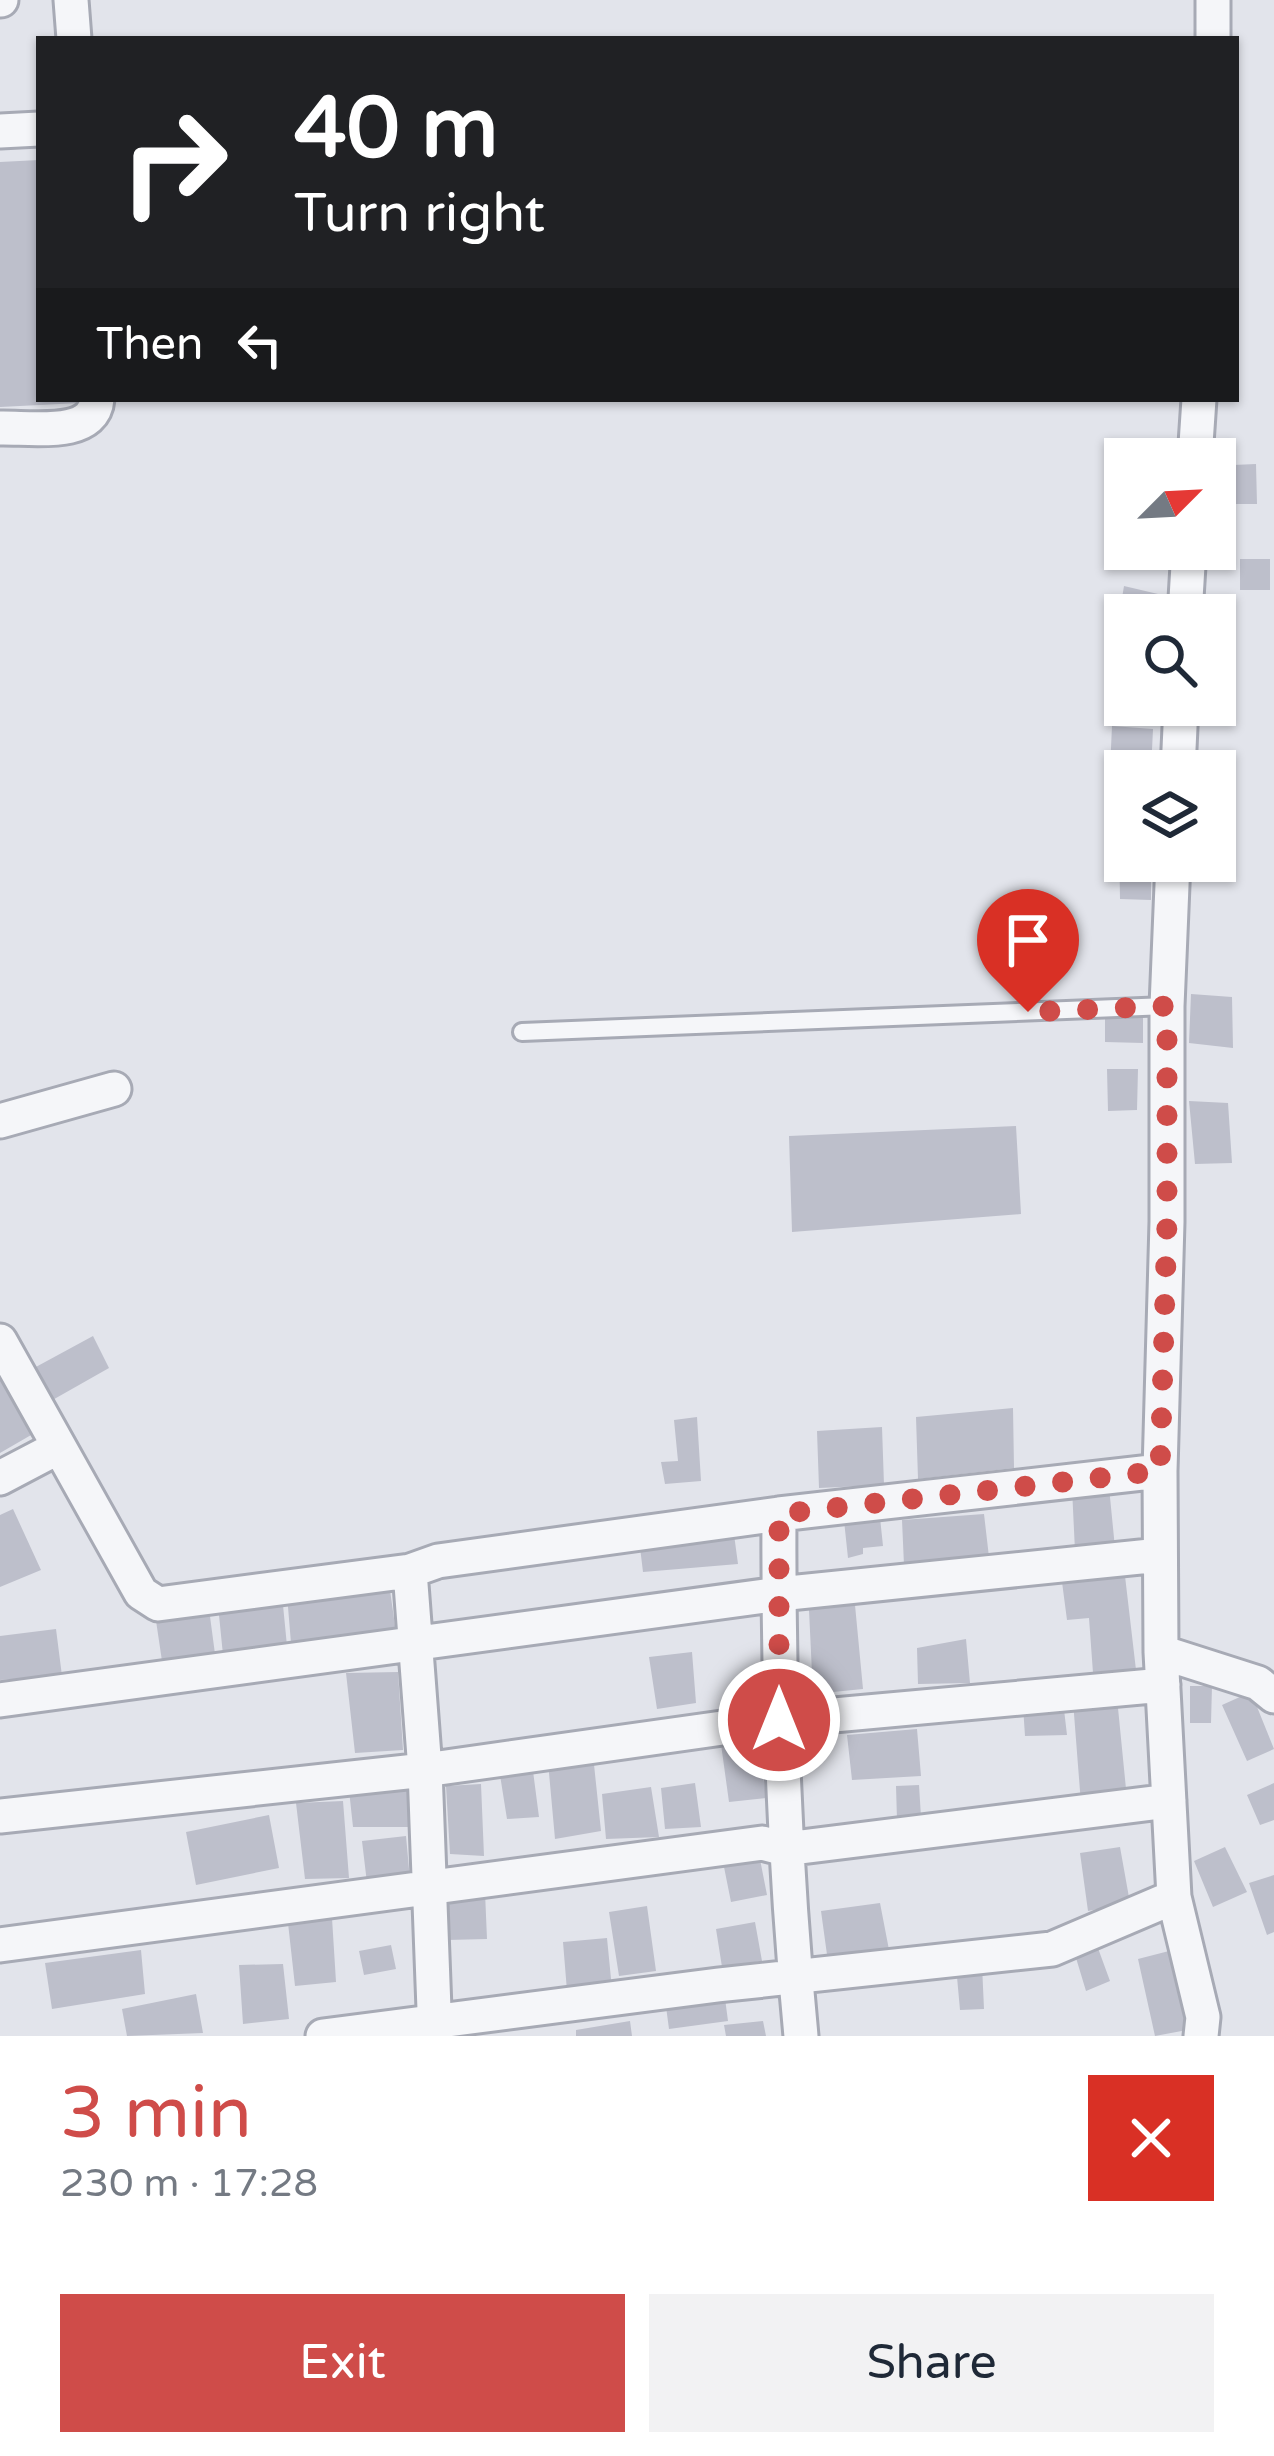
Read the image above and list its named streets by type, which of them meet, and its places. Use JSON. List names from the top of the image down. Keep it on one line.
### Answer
{"north":"top right","page":{"turn":["40 m","Turn right"],"then":"Then","heading":["3 min","230 m · 17:28"],"buttons":["Exit","Share"]}}
